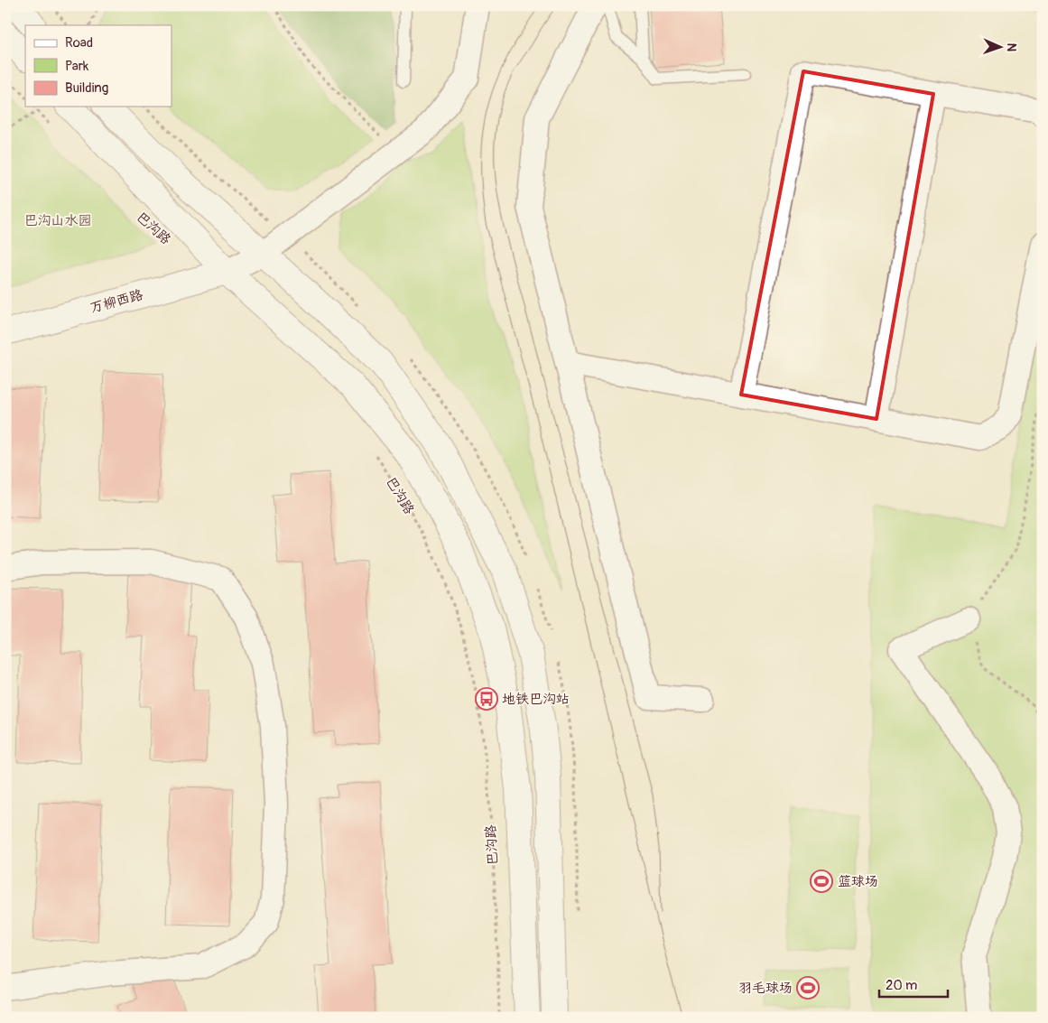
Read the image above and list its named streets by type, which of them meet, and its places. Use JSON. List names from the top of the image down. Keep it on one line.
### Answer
{"streets":{"main road":["巴沟路","万柳西路"]},"crossings":[["巴沟路","万柳西路"]],"parks":["巴沟山水园"],"places":{"bus stop":["地铁巴沟站"],"sports":["篮球场","羽毛球场"]},"legend":["Road","Park","Building"],"scale_bar":"20 m","north":"right"}
